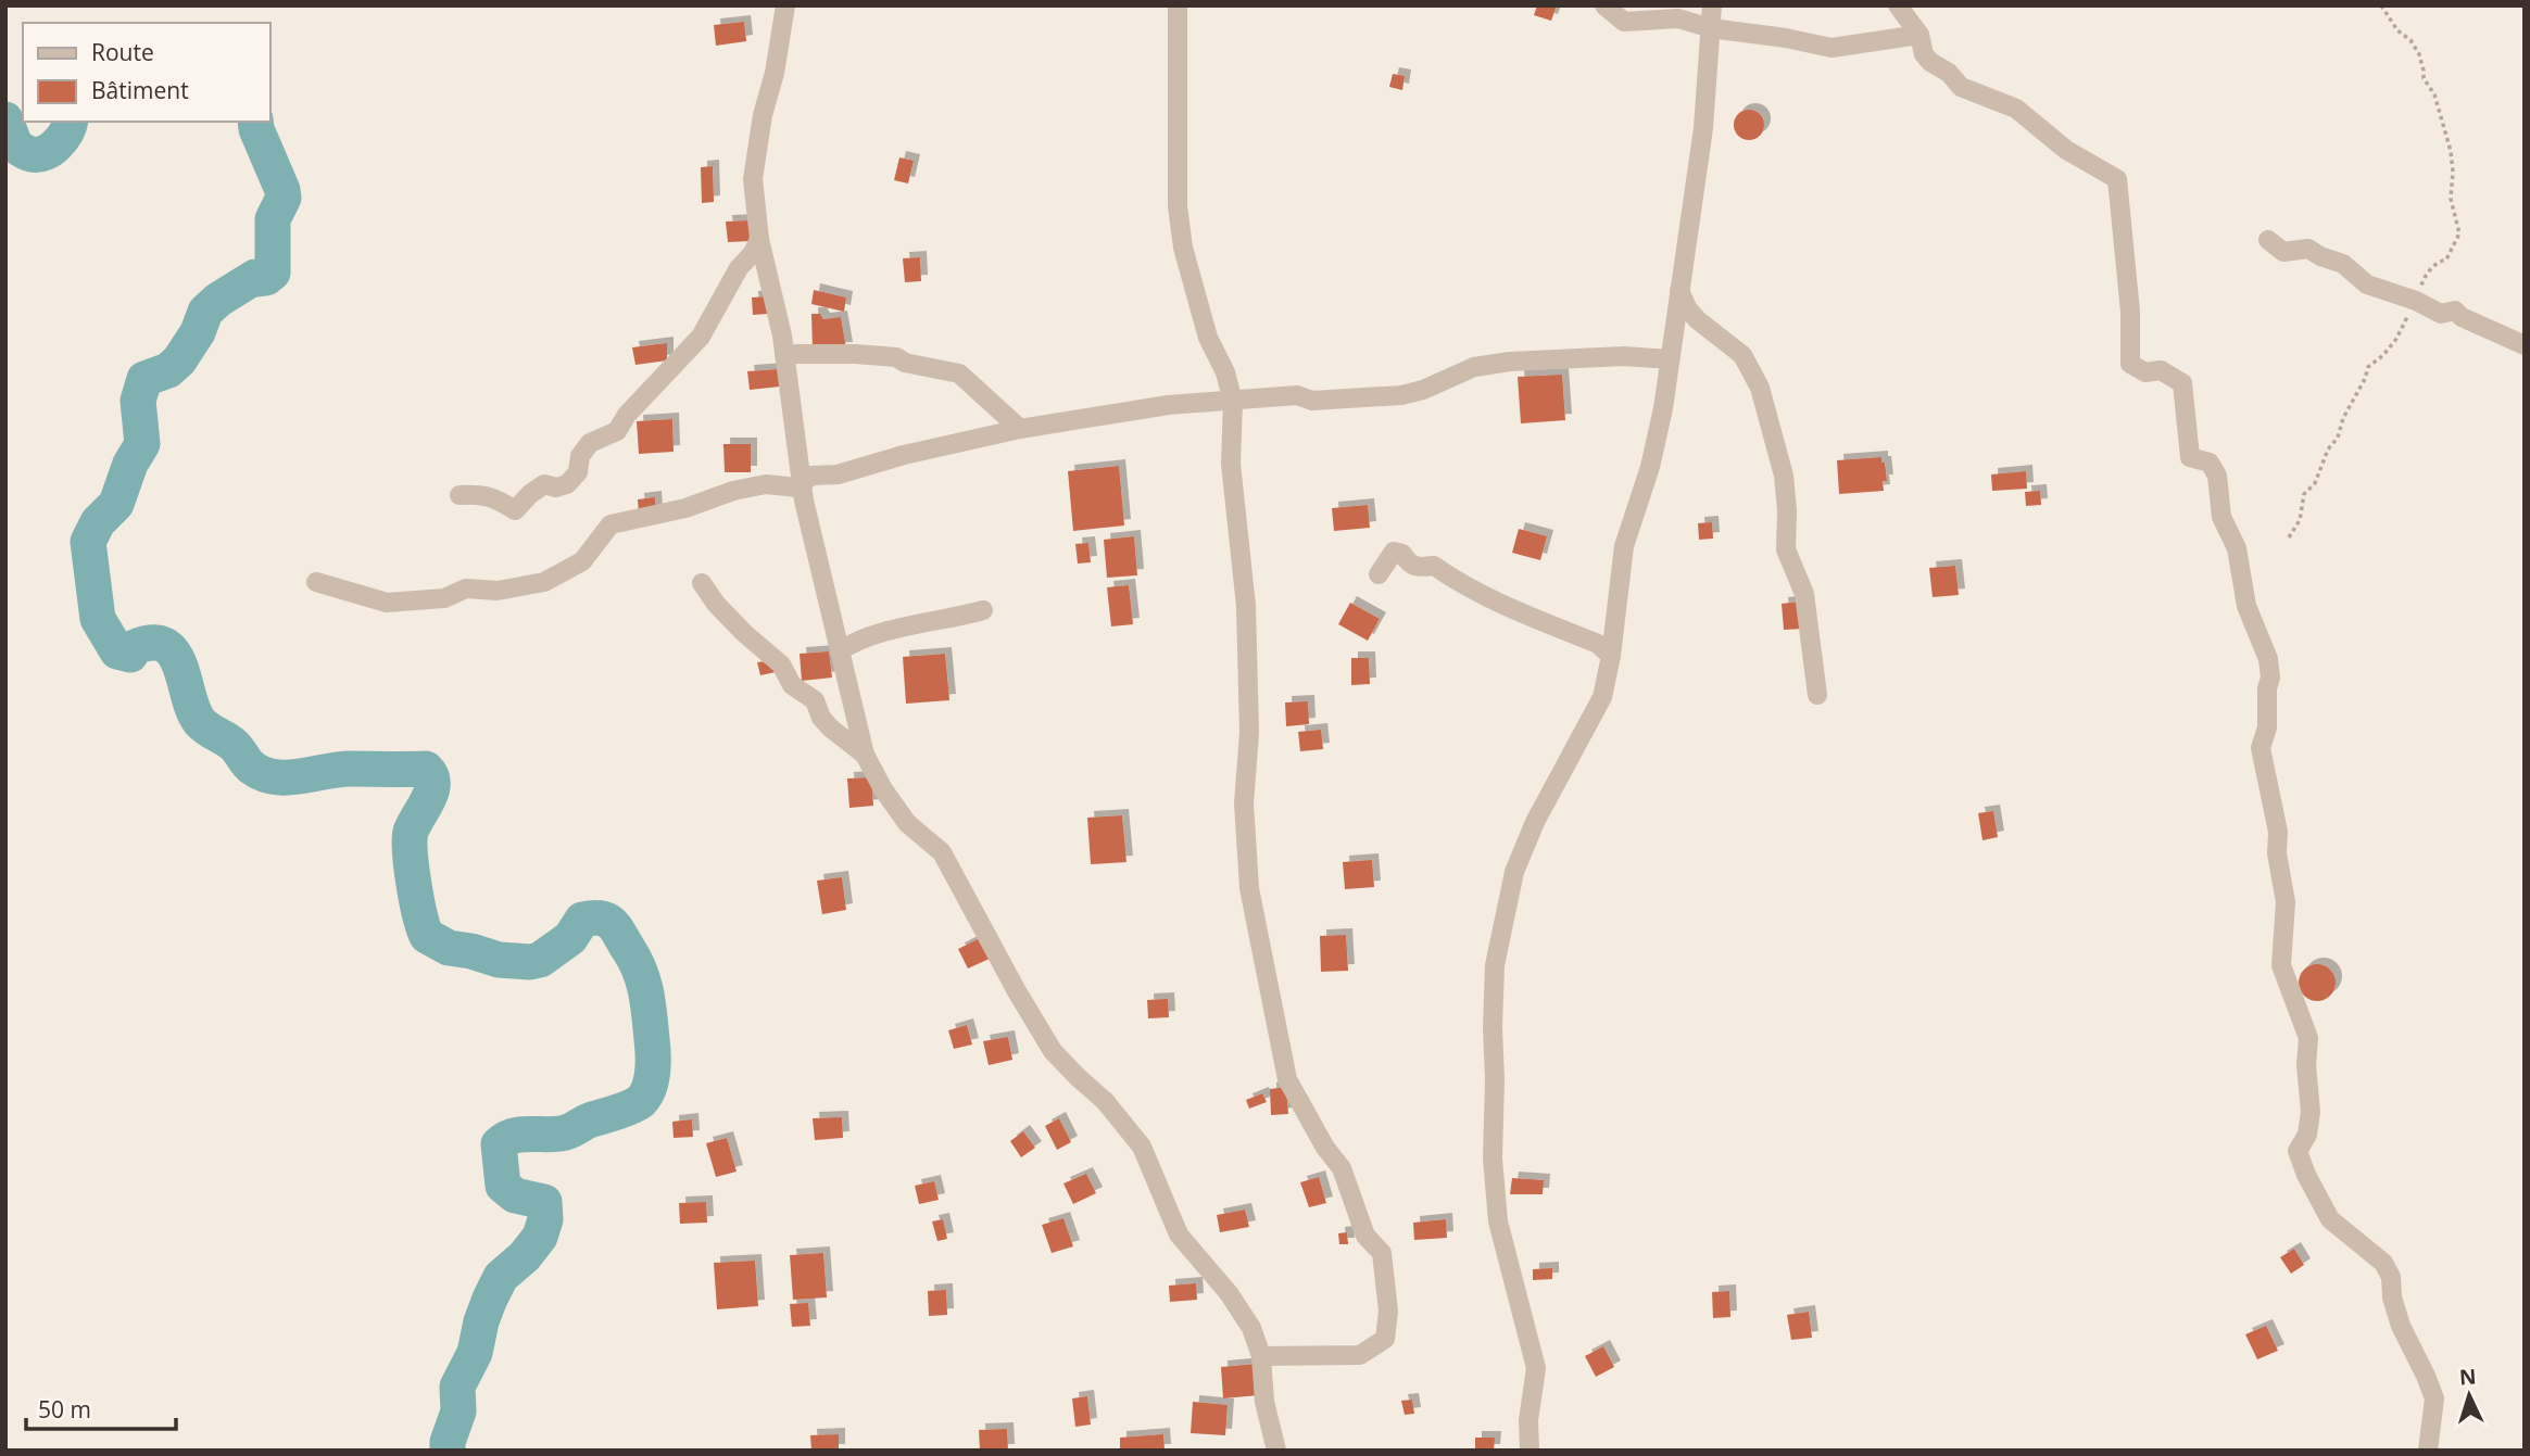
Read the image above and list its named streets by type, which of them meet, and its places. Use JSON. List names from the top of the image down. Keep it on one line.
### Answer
{"legend":["Route","Bâtiment"],"scale_bar":"50 m","north":"top"}
